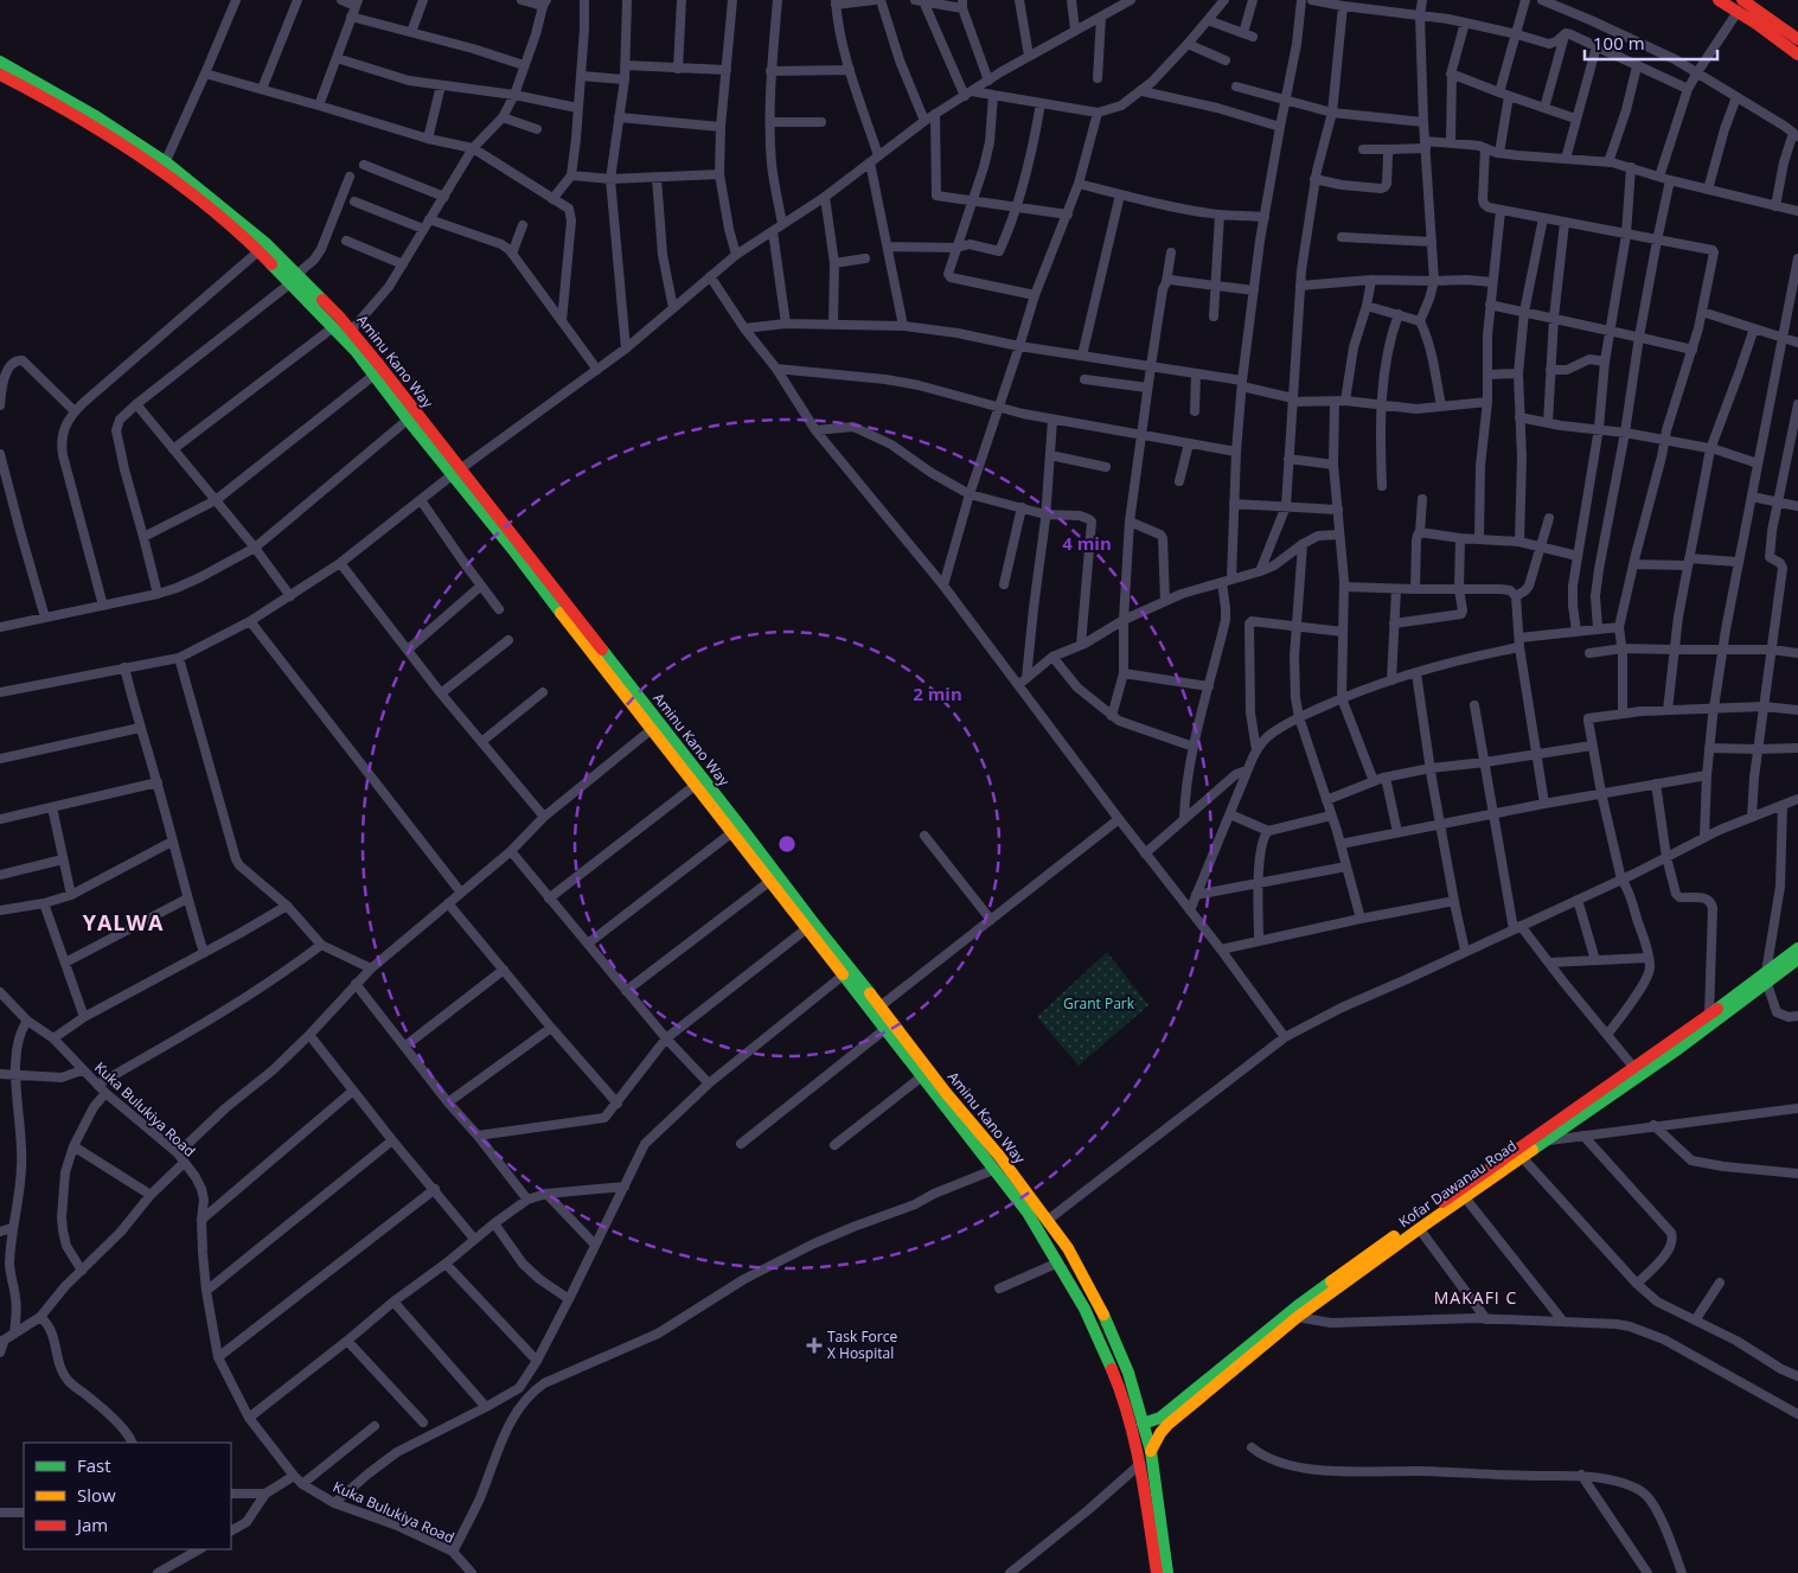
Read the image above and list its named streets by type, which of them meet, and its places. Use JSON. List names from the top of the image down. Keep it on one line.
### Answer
{"streets":{"main road":["Aminu Kano Way","Kofar Dawanau Road"],"street":["Kuka Bulukiya Road"]},"crossings":[["Aminu Kano Way","Kofar Dawanau Road"]],"districts":["YALWA","MAKAFI C"],"parks":["Grant Park"],"places":{"health":["Task Force X Hospital"]},"legend":["Fast","Slow","Jam"],"scale_bar":"100 m","rings":["4 min","2 min"]}
